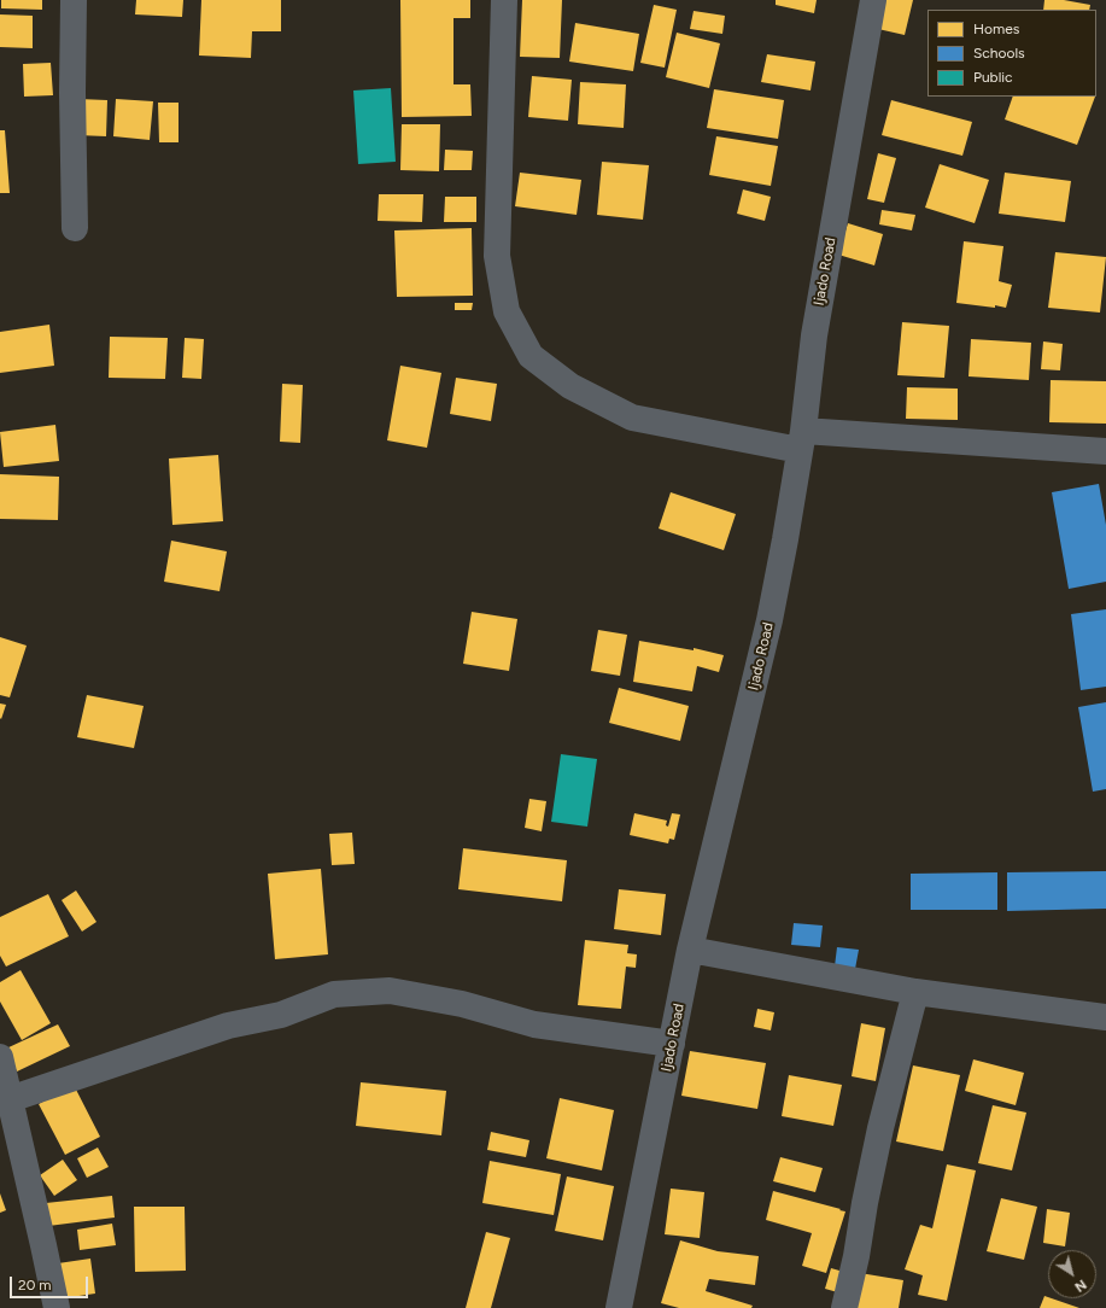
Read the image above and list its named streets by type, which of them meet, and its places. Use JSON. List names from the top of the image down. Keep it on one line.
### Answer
{"streets":{"street":["Ijado Road"]},"legend":["Homes","Schools","Public"],"scale_bar":"20 m","north":"bottom right"}
